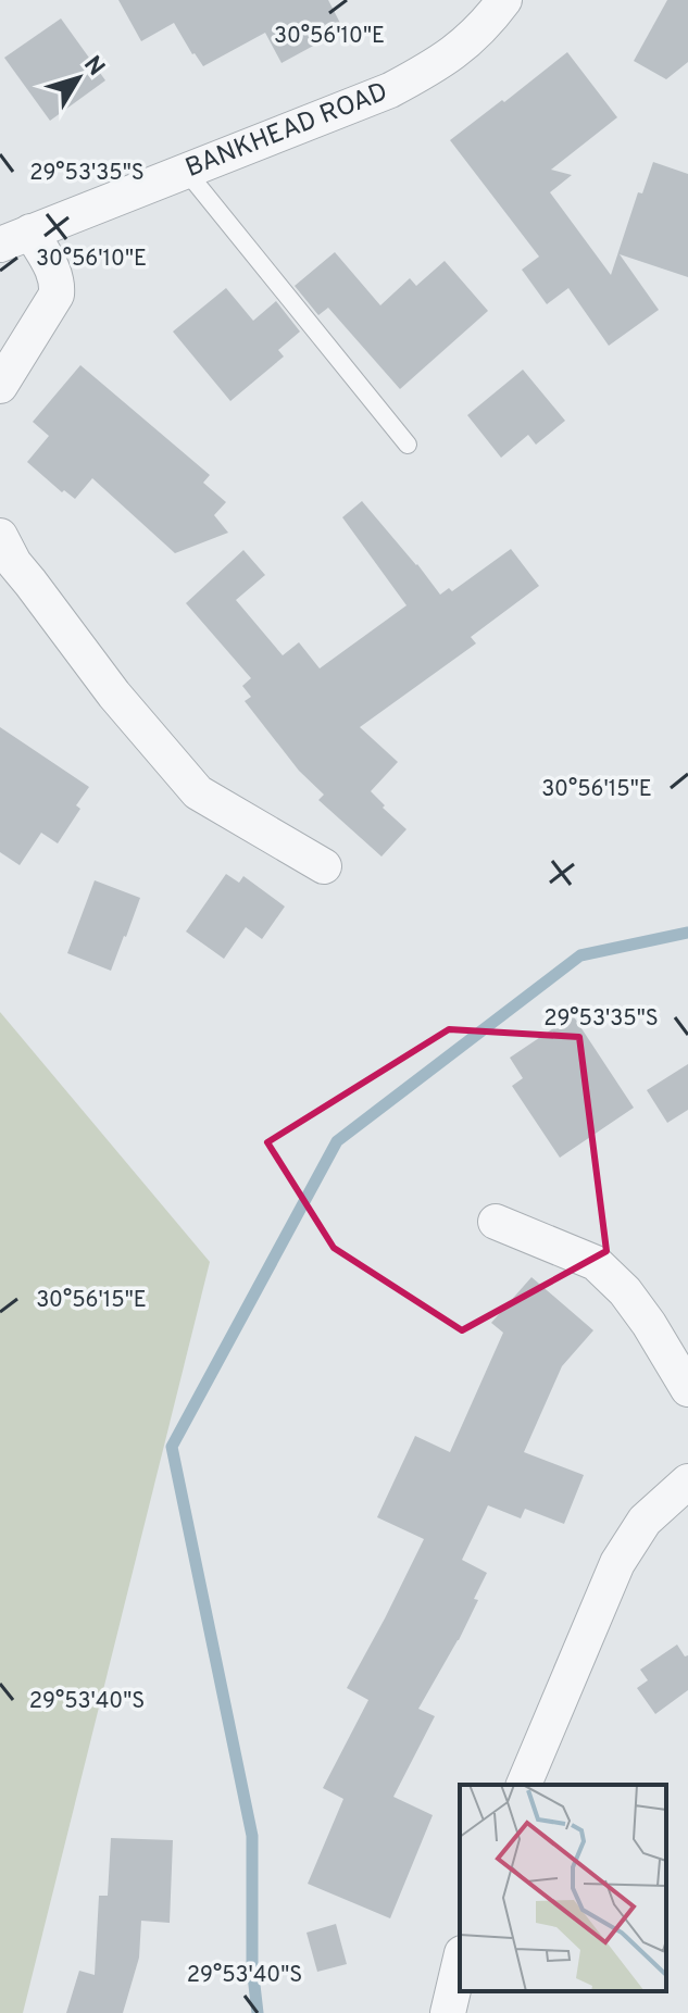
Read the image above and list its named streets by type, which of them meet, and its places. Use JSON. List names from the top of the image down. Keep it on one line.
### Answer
{"streets":{"street":["BANKHEAD ROAD"]},"north":"top right","coordinates":["30°56'10\"E","29°53'35\"S","30°56'15\"E","29°53'40\"S"]}
